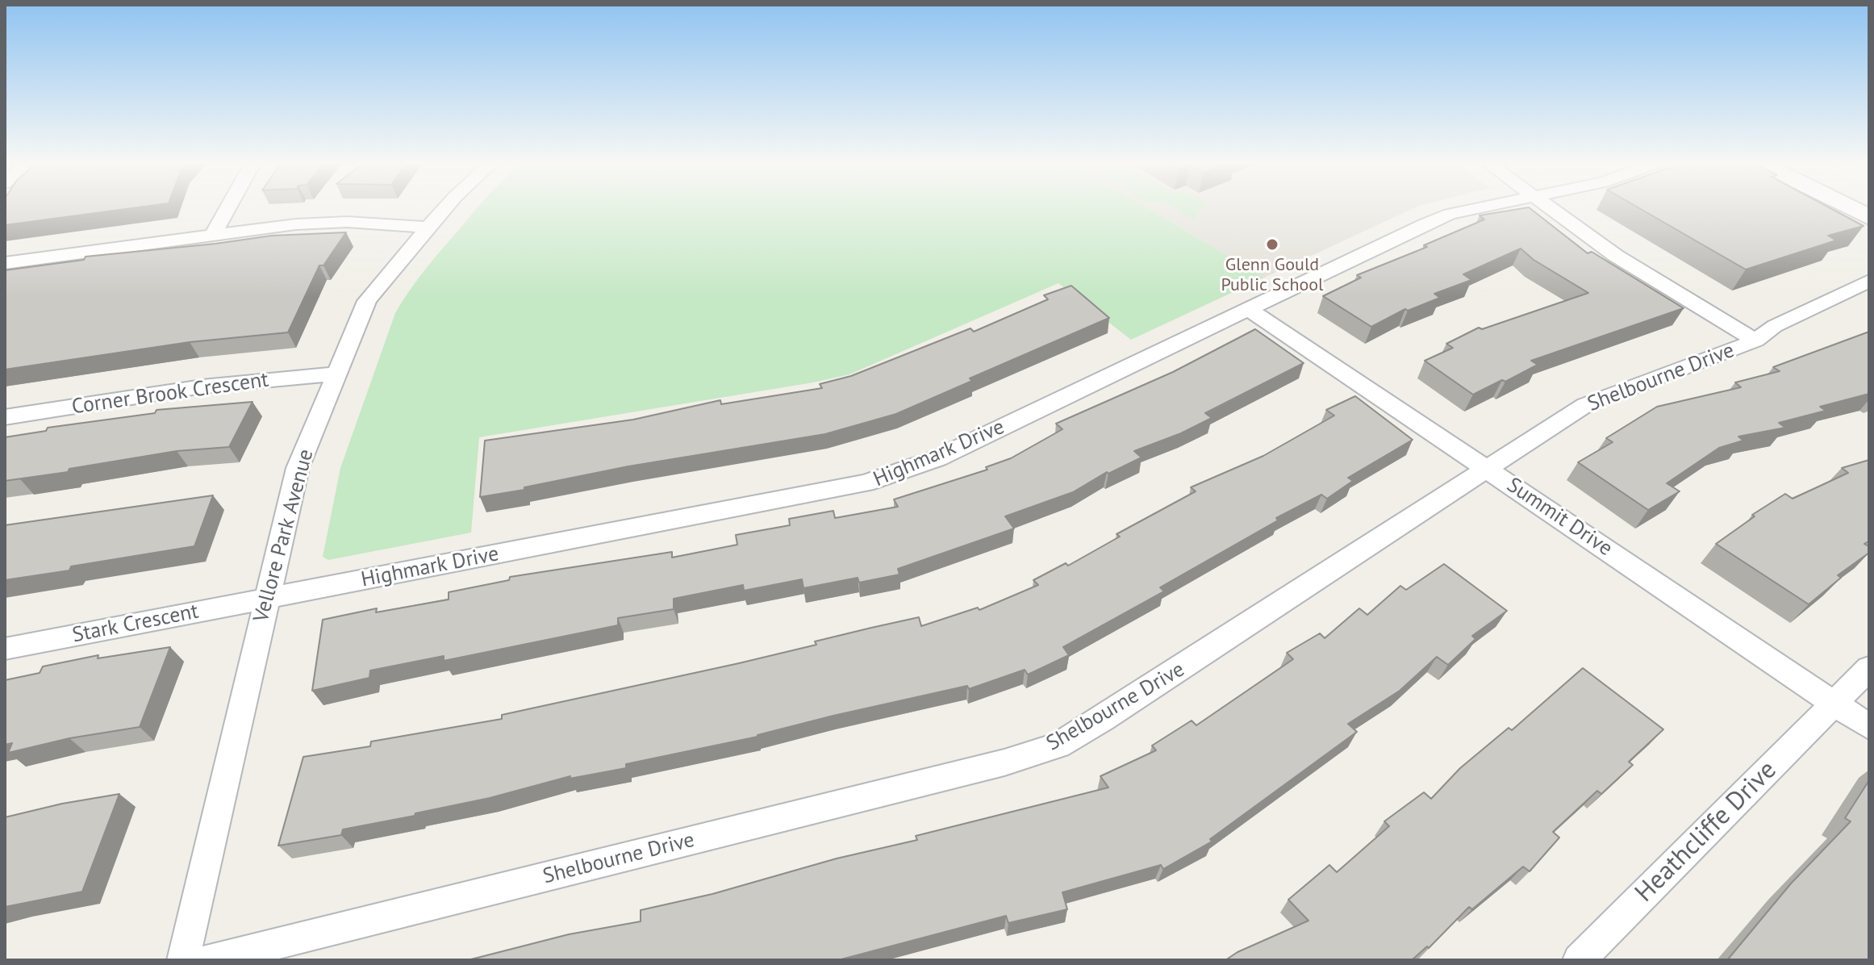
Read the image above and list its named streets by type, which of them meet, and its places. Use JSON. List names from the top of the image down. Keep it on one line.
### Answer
{"streets":{"street":["Shelbourne Drive","Corner Brook Crescent","Highmark Drive","Summit Drive","Vellore Park Avenue","Stark Crescent","Heathcliffe Drive"]},"crossings":[["Shelbourne Drive","Summit Drive"],["Corner Brook Crescent","Vellore Park Avenue"],["Highmark Drive","Summit Drive"],["Highmark Drive","Vellore Park Avenue"],["Highmark Drive","Stark Crescent"],["Summit Drive","Heathcliffe Drive"],["Vellore Park Avenue","Stark Crescent"]],"places":["Glenn Gould Public School"]}
